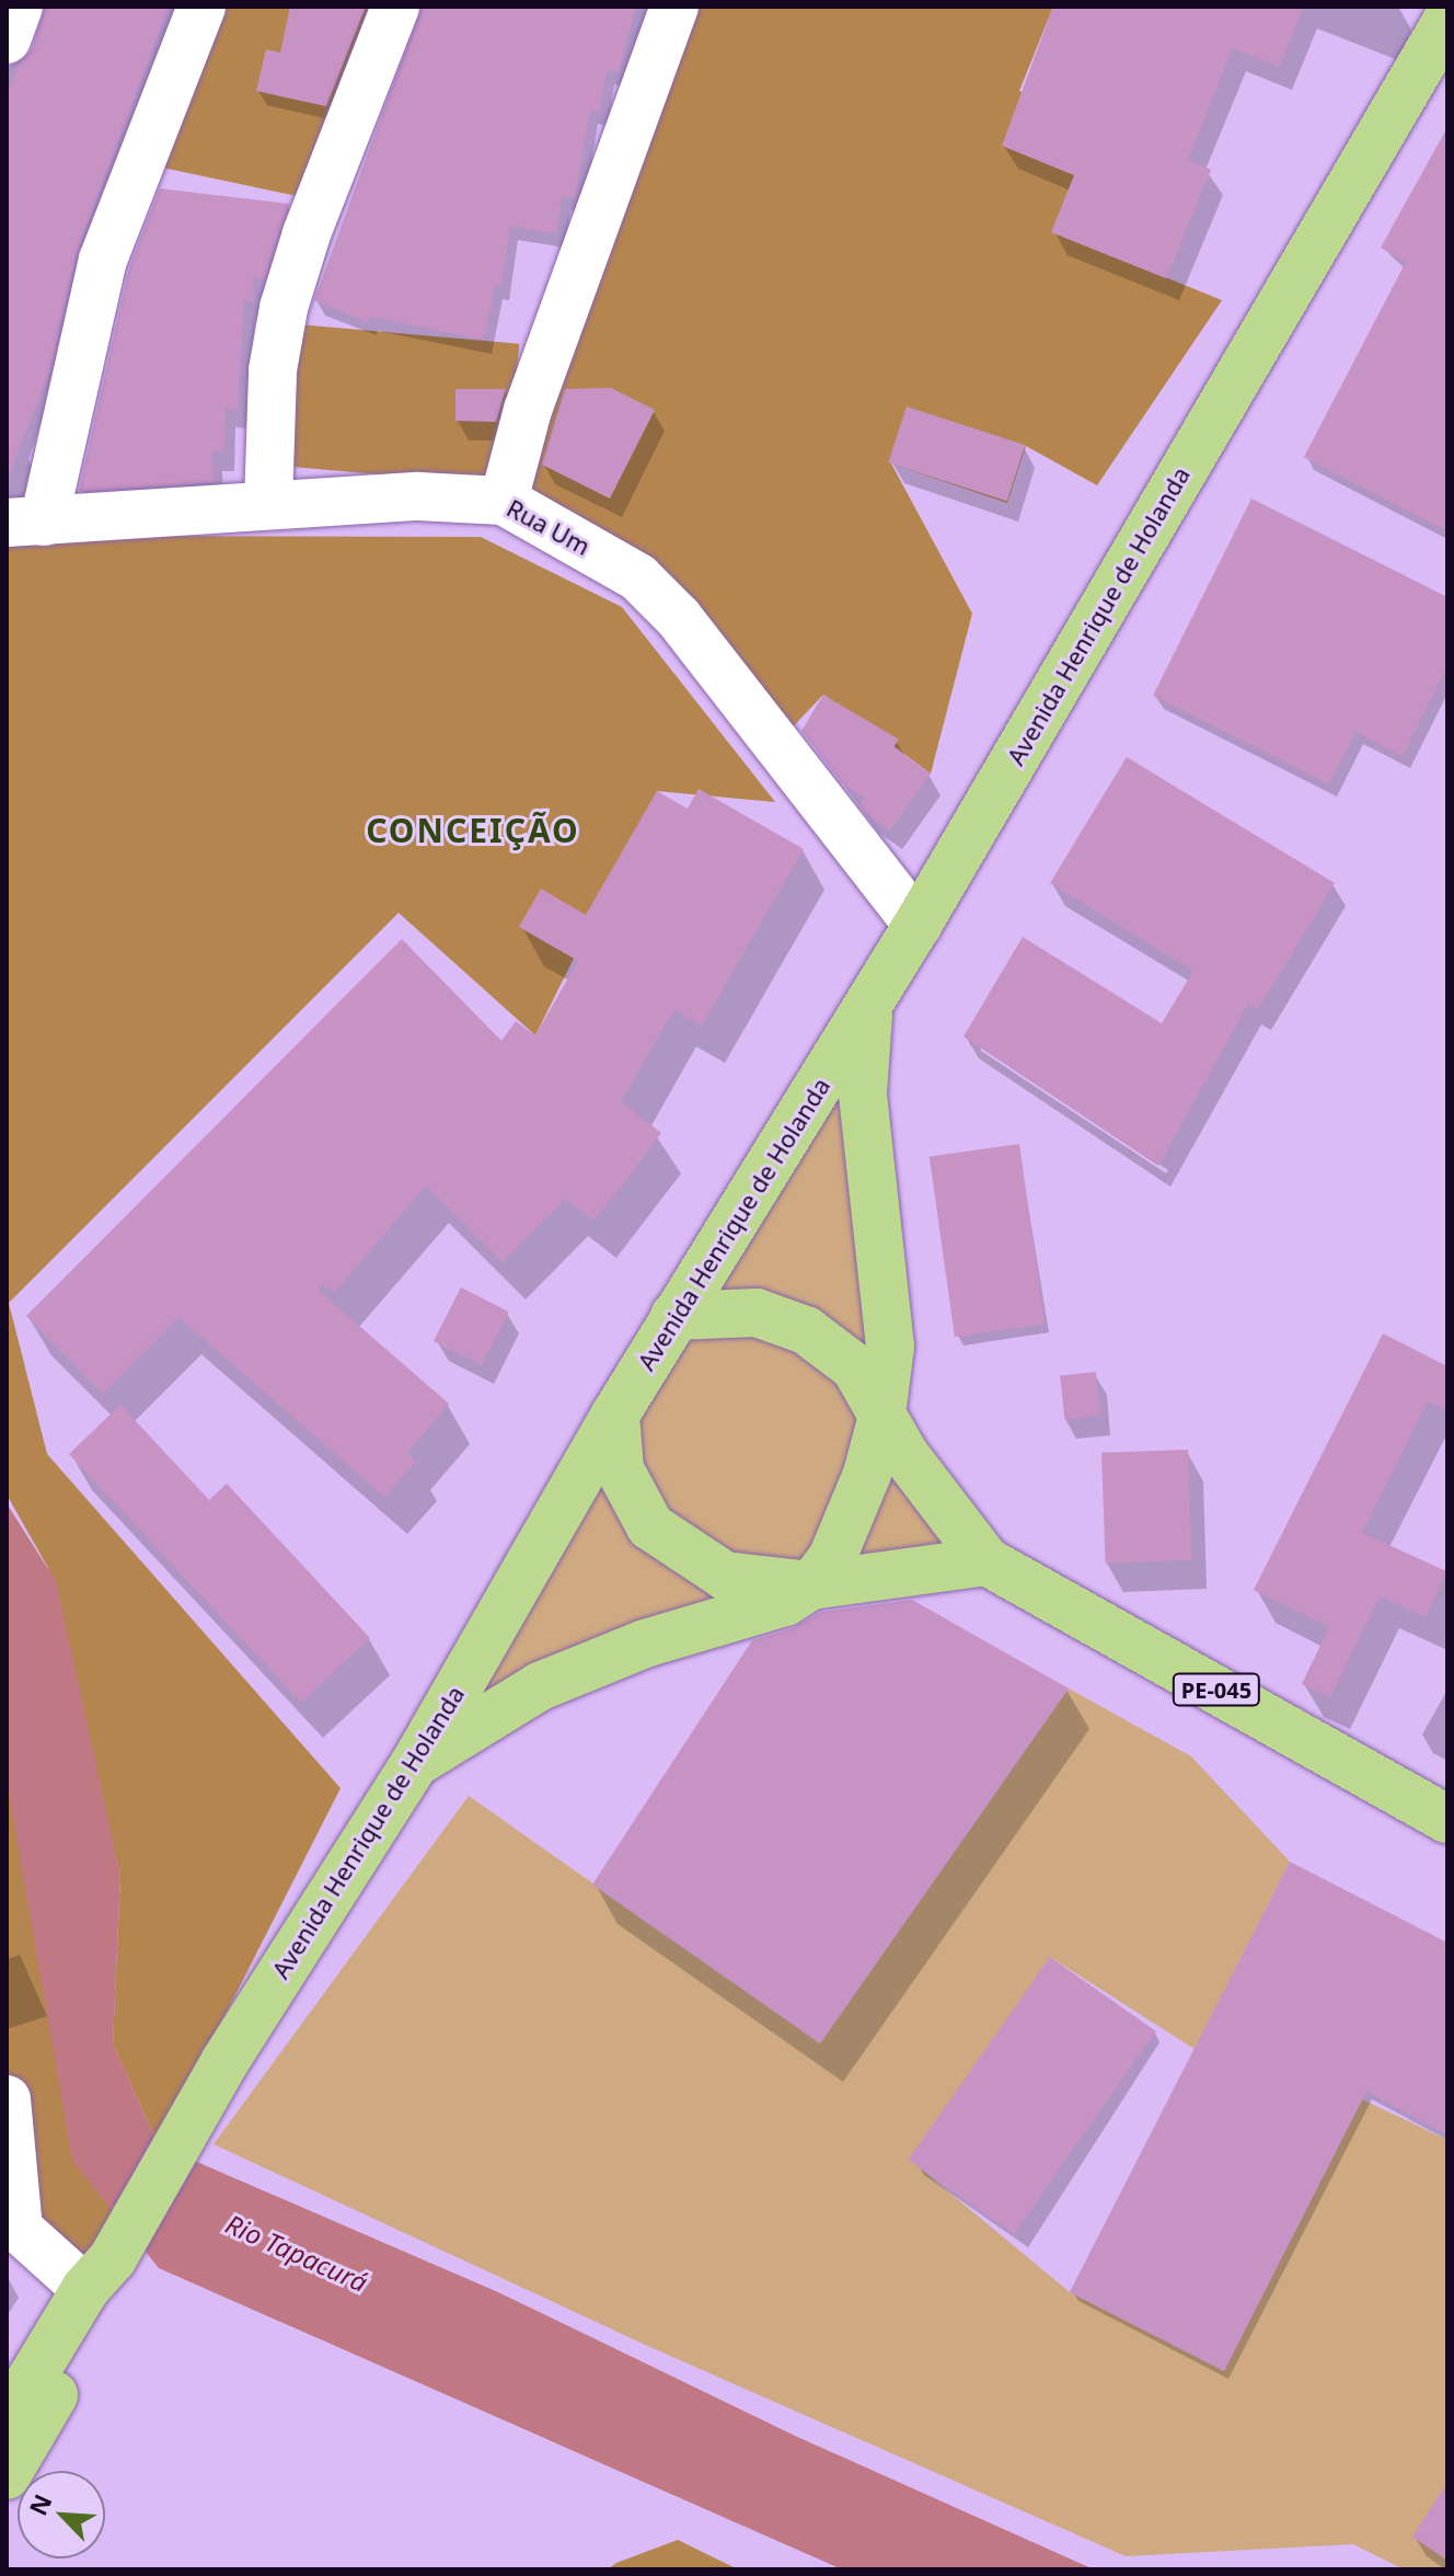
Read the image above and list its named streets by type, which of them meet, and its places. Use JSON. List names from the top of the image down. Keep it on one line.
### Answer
{"streets":{"main road":["Avenida Henrique de Holanda","PE-045"],"street":["Rua Um"]},"crossings":[["Rua Um","Avenida Henrique de Holanda"]],"districts":["CONCEIÇÃO"],"water":["Rio Tapacurá"],"north":"top left"}
